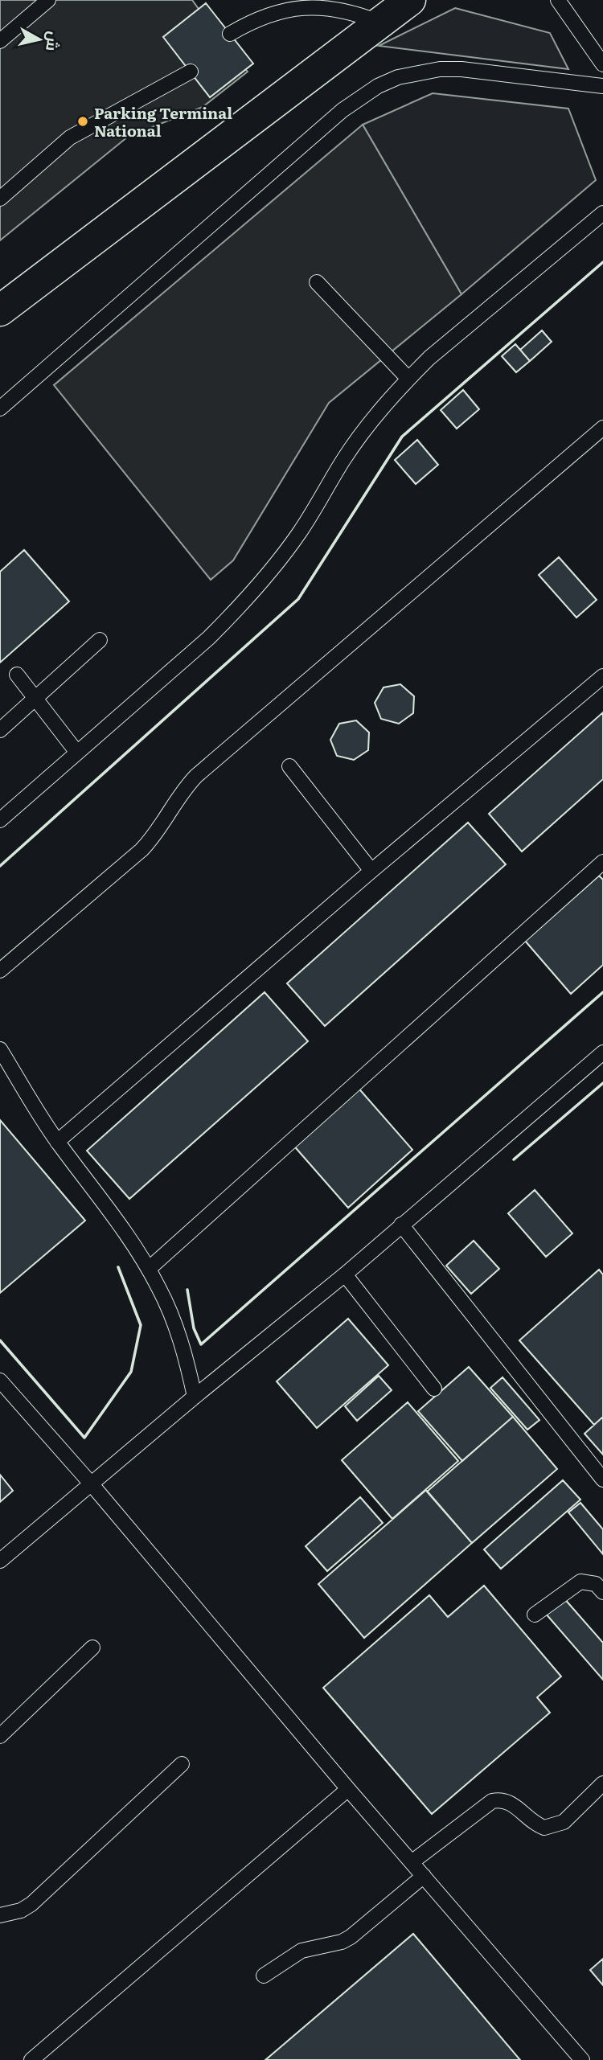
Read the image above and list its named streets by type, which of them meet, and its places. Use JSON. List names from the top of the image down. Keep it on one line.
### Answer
{"places":["Parking Terminal National"],"north":"right"}
